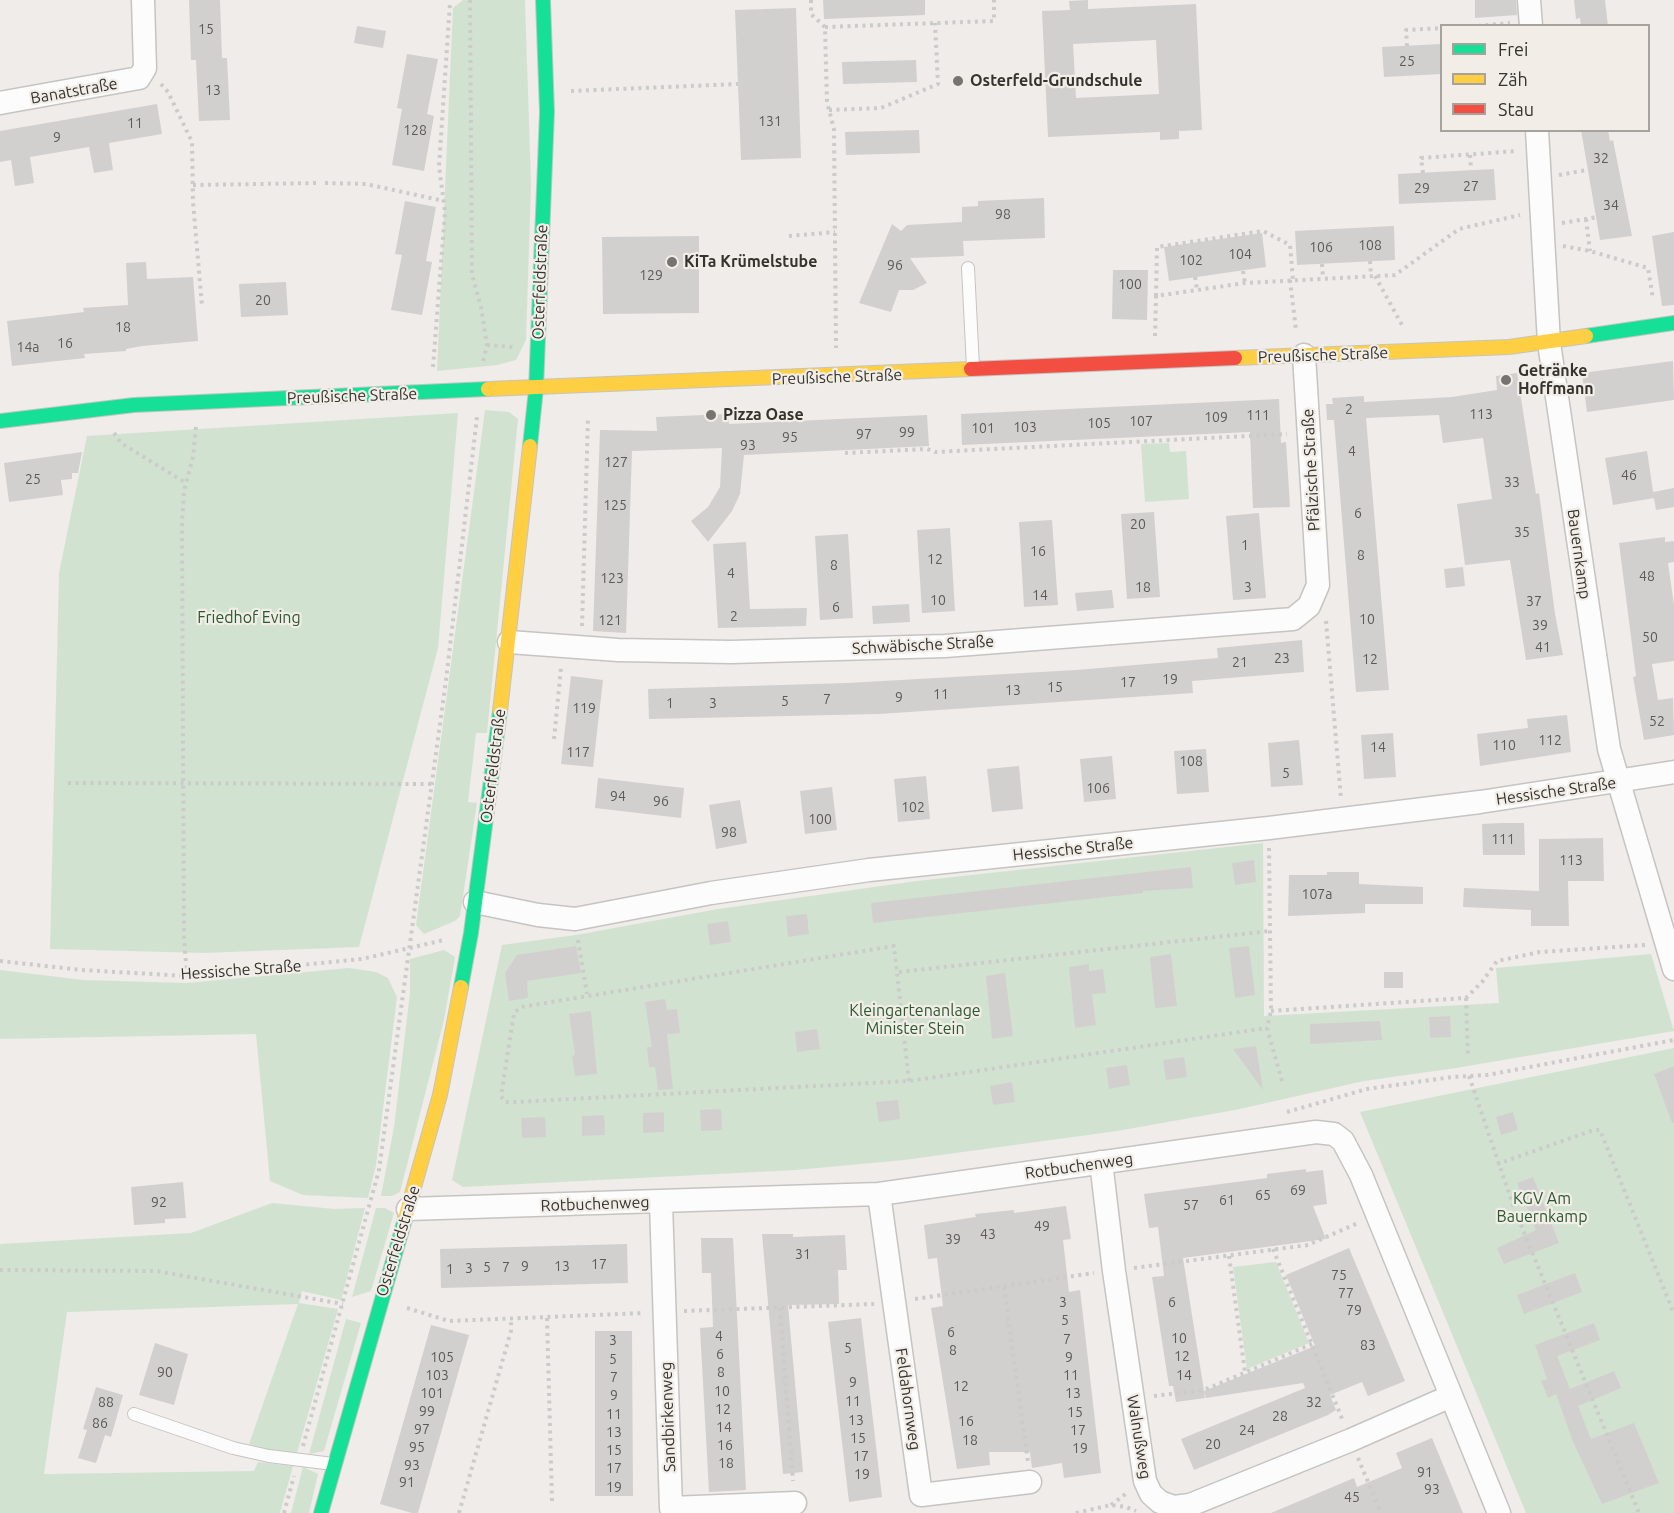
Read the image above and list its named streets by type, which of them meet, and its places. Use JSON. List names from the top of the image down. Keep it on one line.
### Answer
{"streets":{"street":["Banatstraße","Osterfeldstraße","Preußische Straße","Pfälzische Straße","Bauernkamp","Schwäbische Straße","Hessische Straße","Rotbuchenweg","Feldahornweg","Sandbirkenweg","Walnußweg"]},"crossings":[["Osterfeldstraße","Preußische Straße"],["Osterfeldstraße","Schwäbische Straße"],["Osterfeldstraße","Hessische Straße"],["Osterfeldstraße","Rotbuchenweg"],["Preußische Straße","Pfälzische Straße"],["Preußische Straße","Bauernkamp"],["Pfälzische Straße","Schwäbische Straße"],["Bauernkamp","Hessische Straße"],["Rotbuchenweg","Feldahornweg"],["Rotbuchenweg","Sandbirkenweg"],["Rotbuchenweg","Walnußweg"]],"parks":["Friedhof Eving","Kleingartenanlage Minister Stein","KGV Am Bauernkamp"],"places":["Osterfeld-Grundschule","KiTa Krümelstube","Getränke Hoffmann","Pizza Oase"],"house_numbers":["15","25","13","131","11","128","9","32","27","29","34","98","108","106","104","102","96","129","100","20","18","16","14a","2","113","111","109","107","105","103","101","99","97","95","93","4","127","46","25","33","125","6","20","35","1","16","8","12","8","4","48","123","18","3","14","10","37","6","2","10","121","39","50","41","23","12","21","19","17","15","13","11","9","7","5","1","3","119","52","112","110","14","117","108","5","106","94","96","102","100","98","111","113","107a","69","65","61","92","57","49","43","39","31","17","9","13","5","7","3","1","75","77","3","6","79","5","6","4","10","7","3","83","5","8","6","12","105","9","5","90","8","103","11","14","7","9","12","10","101","13","9","11","88","32","12","99","15","11","28","13","16","86","14","97","17","24","13","15","18","20","16","95","19","15","17","18","93","17","91","19","91","19","93","45"],"legend":["Frei","Zäh","Stau"]}
